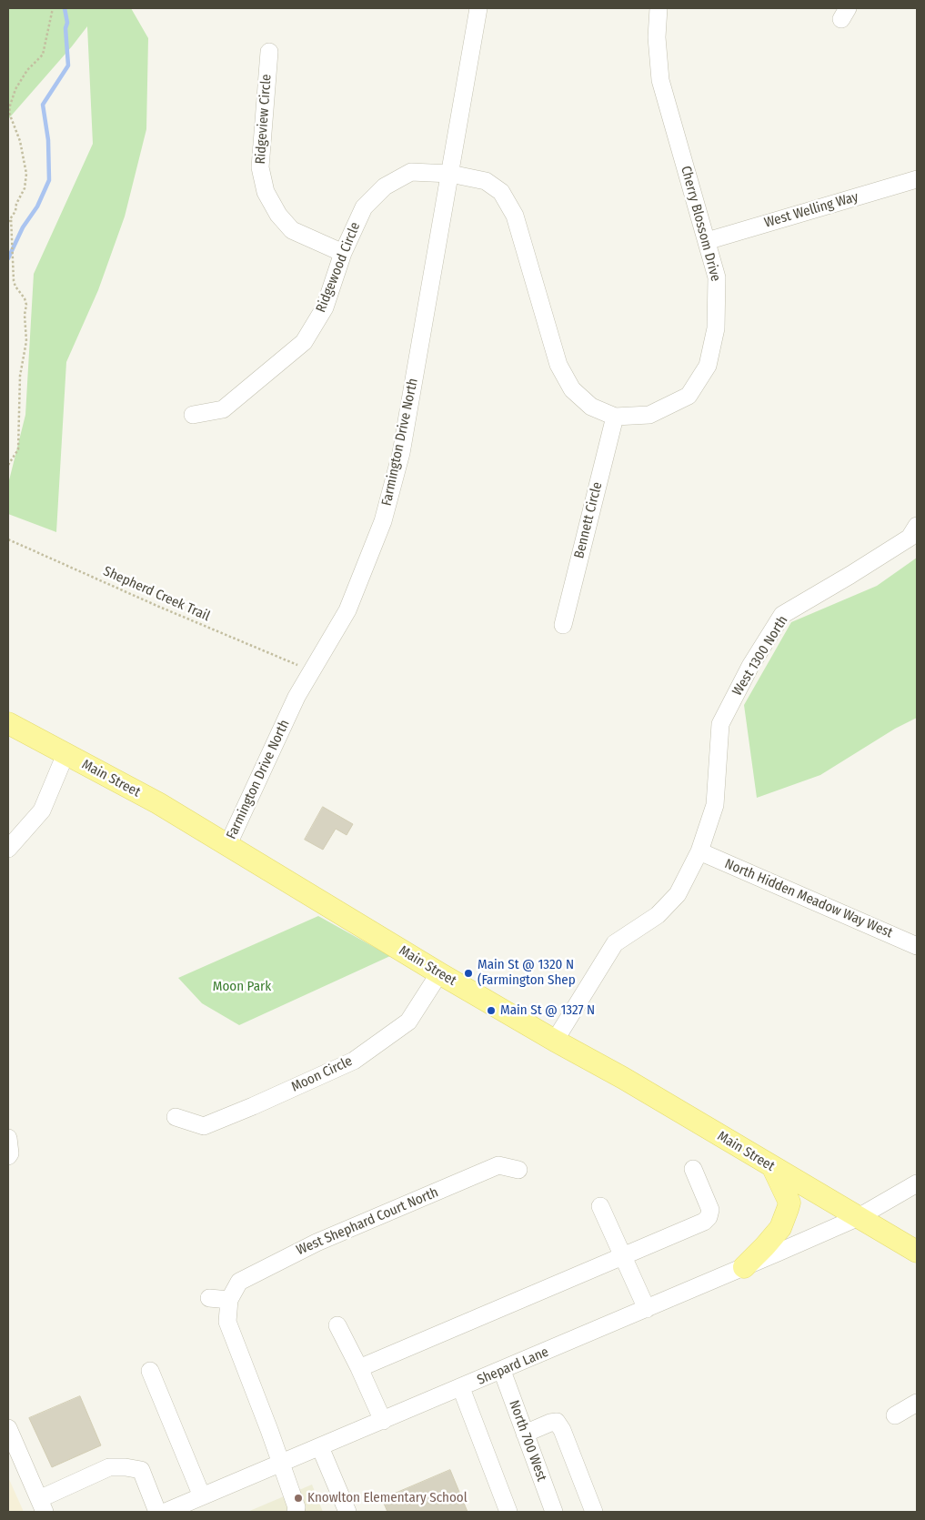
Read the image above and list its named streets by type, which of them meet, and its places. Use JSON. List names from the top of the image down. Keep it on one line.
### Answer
{"streets":{"main road":["Main Street"],"street":["Ridgeview Circle","West Welling Way","Cherry Blossom Drive","Ridgewood Circle","Farmington Drive North","Bennett Circle","West 1300 North","North Hidden Meadow Way West","Moon Circle","West Shephard Court North","Shepard Lane","North 700 West"],"path":["Shepherd Creek Trail"]},"crossings":[["Ridgeview Circle","Ridgewood Circle"],["West Welling Way","Cherry Blossom Drive"],["Cherry Blossom Drive","Ridgewood Circle"],["Cherry Blossom Drive","Farmington Drive North"],["Cherry Blossom Drive","Bennett Circle"],["Ridgewood Circle","Farmington Drive North"],["Farmington Drive North","Main Street"],["West 1300 North","Main Street"],["West 1300 North","North Hidden Meadow Way West"],["Main Street","Moon Circle"],["Main Street","Shepard Lane"],["Shepard Lane","North 700 West"]],"parks":["Moon Park"],"places":["Main St @ 1320 N (Farmington Shep","Main St @ 1327 N","Knowlton Elementary School"]}
